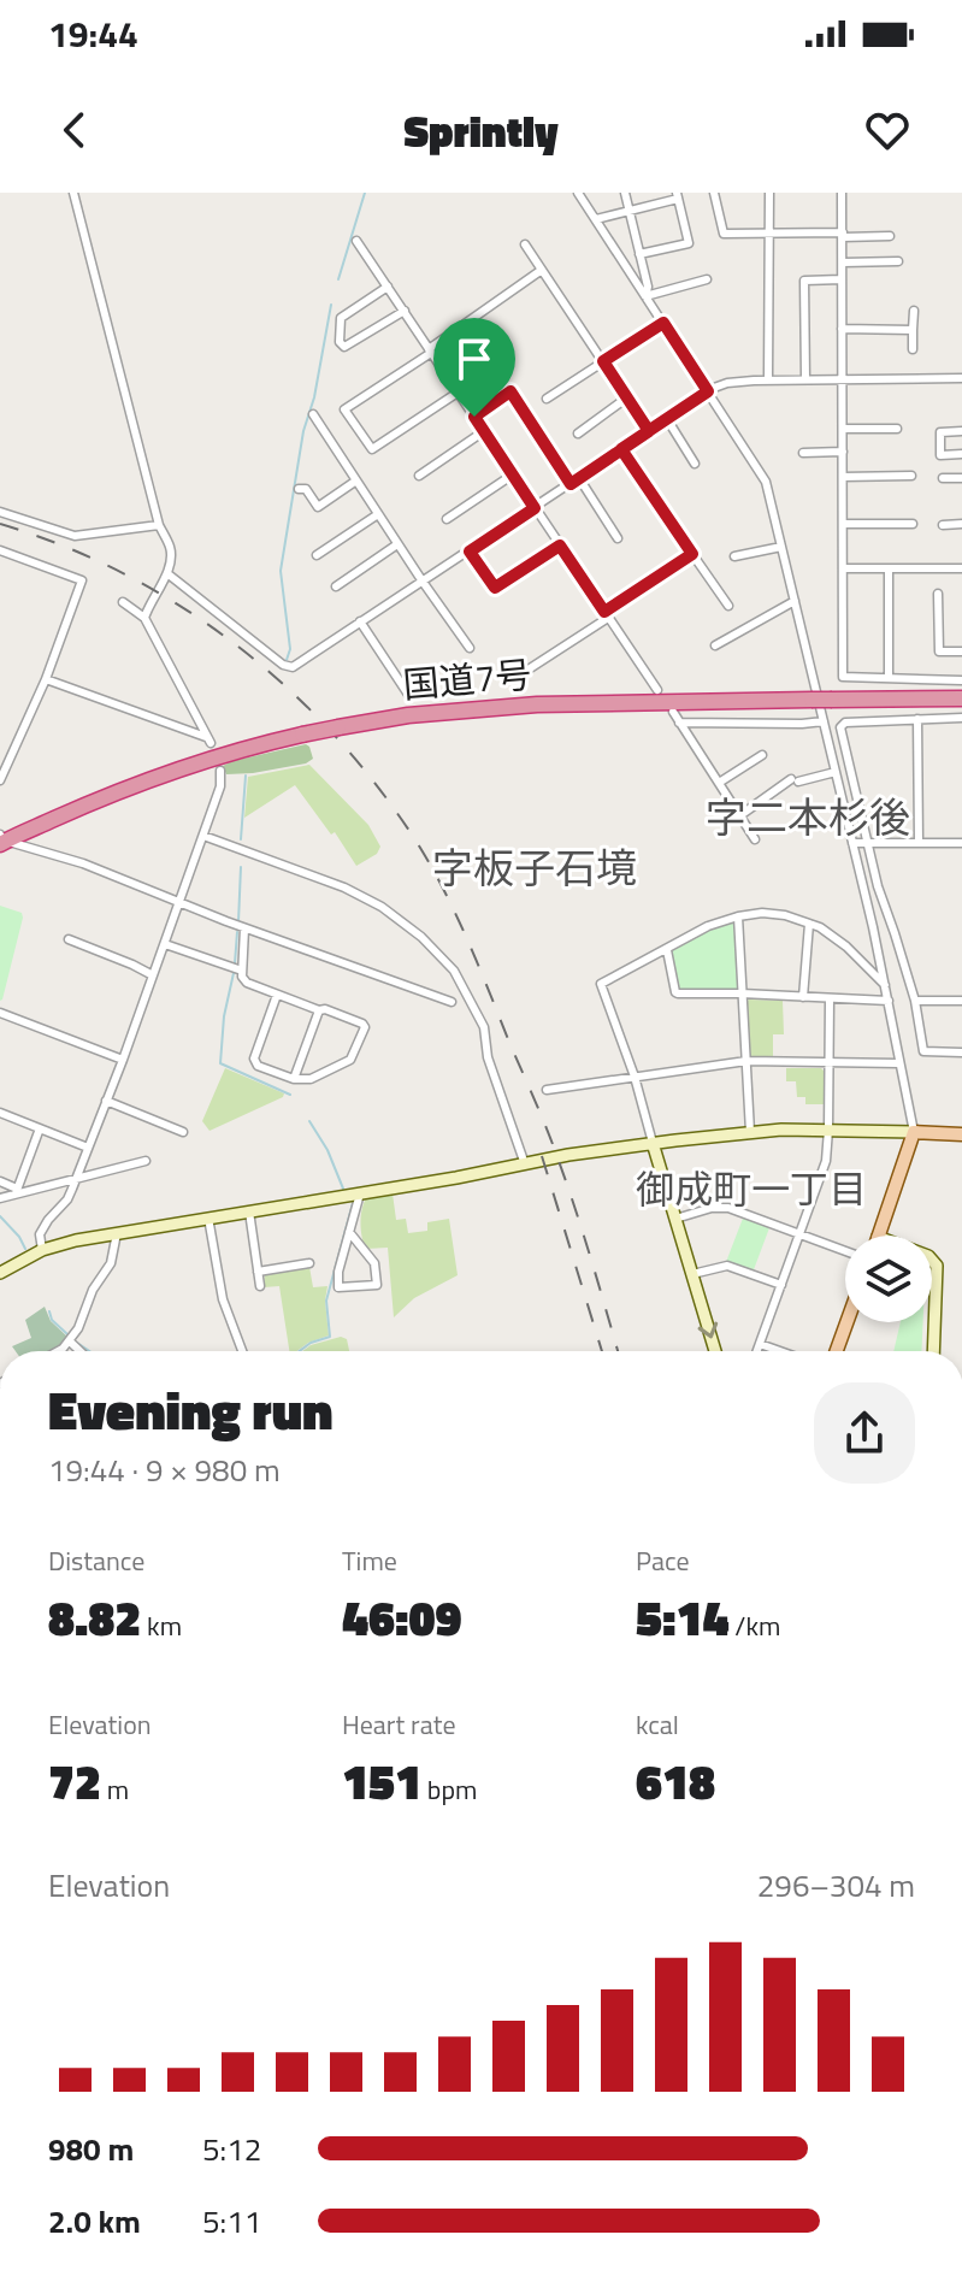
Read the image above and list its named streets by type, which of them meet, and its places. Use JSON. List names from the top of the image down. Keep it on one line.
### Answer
{"streets":{"highway":["国道7号"]},"districts":["字二本杉後","字板子石境","御成町一丁目"],"page":{"status":"19:44","header":"Sprintly","heading":["Evening run","19:44 · 9 × 980 m"],"stats":[["Distance","8.82 km"],["Time","46:09"],["Pace","5:14 /km"],["Elevation","72 m"],["Heart rate","151 bpm"],["kcal","618"]],"chart":["Elevation","296–304 m"],"list":[{"name":"980 m","note":"5:12"},{"name":"2.0 km","note":"5:11"}]}}
